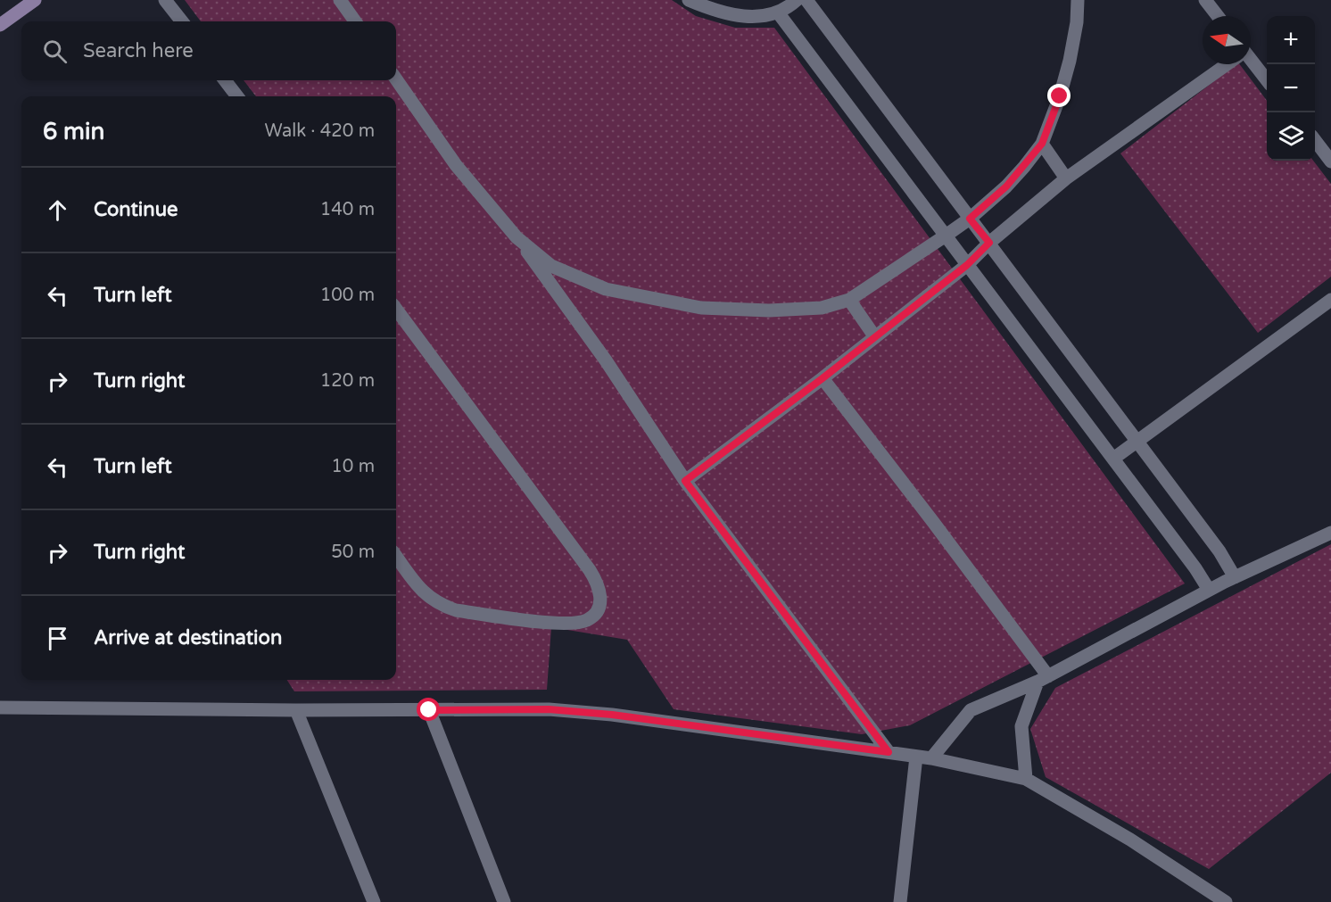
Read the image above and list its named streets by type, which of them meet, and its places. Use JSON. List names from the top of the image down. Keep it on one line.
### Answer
{"north":"left","page":{"map_buttons":["+","−"],"search":"Search here","heading":["6 min","Walk · 420 m"],"list":[["Continue","140 m"],["Turn left","100 m"],["Turn right","120 m"],["Turn left","10 m"],["Turn right","50 m"],"Arrive at destination"]}}
